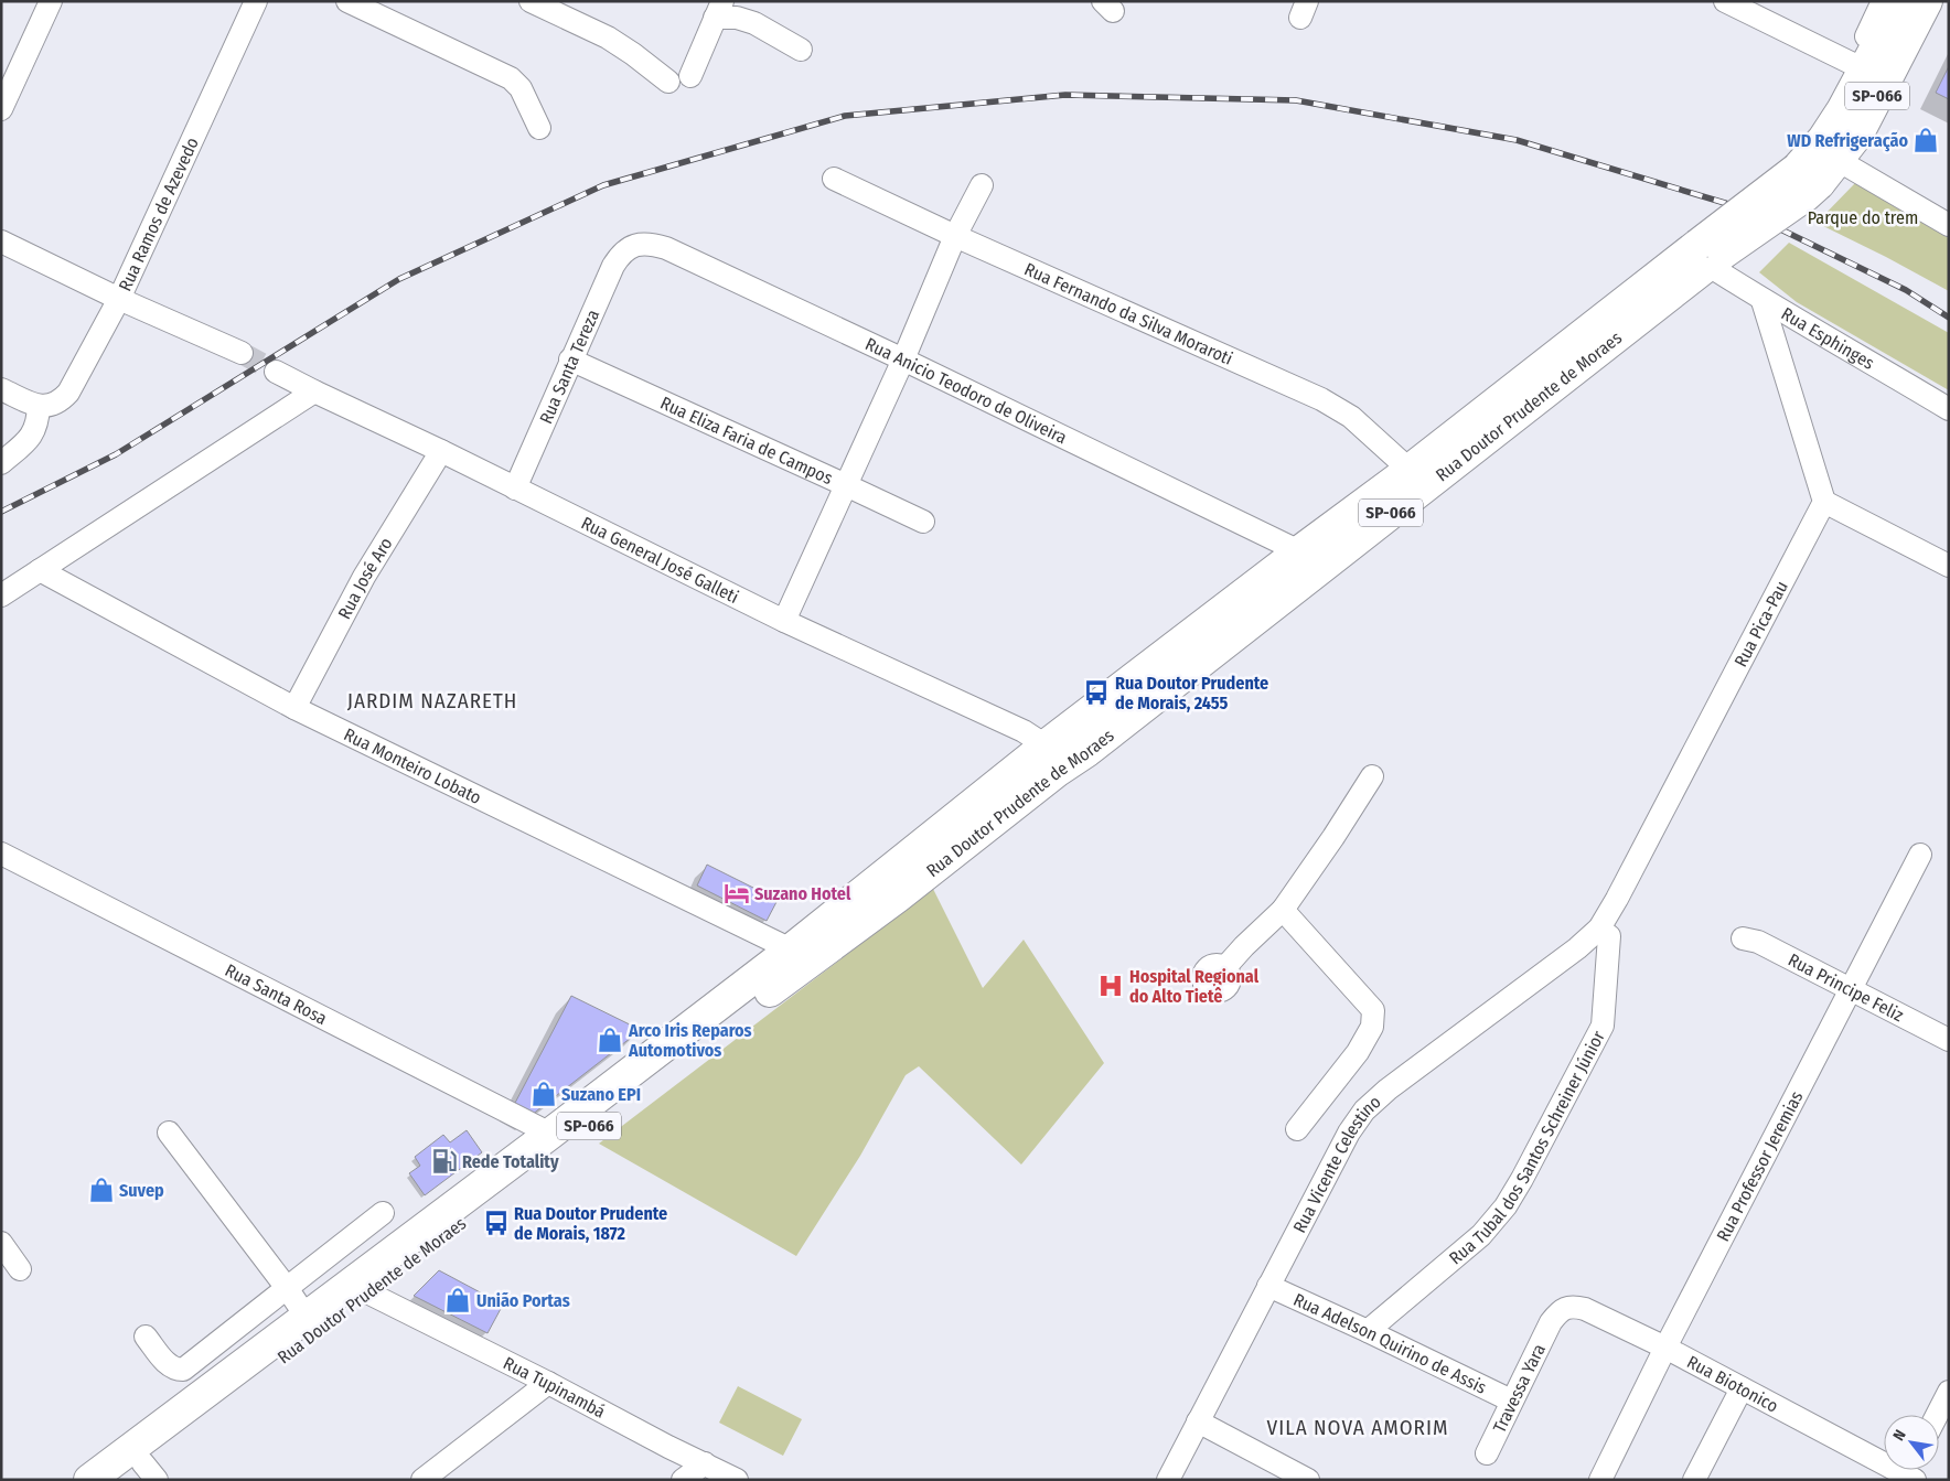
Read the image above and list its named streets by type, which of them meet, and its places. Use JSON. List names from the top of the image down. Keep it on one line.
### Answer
{"streets":{"highway":["SP-066","Rua Doutor Prudente de Moraes"],"street":["Rua Ramos de Azevedo","Rua Fernando da Silva Moraroti","Rua Esphinges","Rua Santa Tereza","Rua Anicio Teodoro de Oliveira","Rua Eliza Faria de Campos","Rua General José Galleti","Rua José Aro","Rua Pica-Pau","Rua Monteiro Lobato","Rua Principe Feliz","Rua Santa Rosa","Rua Tubal dos Santos Schreiner Júnior","Rua Vicente Celestino","Rua Professor Jeremias","Rua Adelson Quirino de Assis","Rua Biotonico","Rua Tupinambá","Travessa Yara"]},"crossings":[["Rua Fernando da Silva Moraroti","Rua Doutor Prudente de Moraes"],["Rua Esphinges","Rua Doutor Prudente de Moraes"],["Rua Santa Tereza","Rua Anicio Teodoro de Oliveira"],["Rua Santa Tereza","Rua Eliza Faria de Campos"],["Rua Santa Tereza","Rua General José Galleti"],["Rua Anicio Teodoro de Oliveira","Rua Doutor Prudente de Moraes"],["Rua Doutor Prudente de Moraes","Rua General José Galleti"],["Rua Doutor Prudente de Moraes","Rua Monteiro Lobato"],["Rua Doutor Prudente de Moraes","Rua Santa Rosa"],["Rua Doutor Prudente de Moraes","Rua Tupinambá"],["Rua General José Galleti","Rua José Aro"],["Rua José Aro","Rua Monteiro Lobato"],["Rua Pica-Pau","Rua Tubal dos Santos Schreiner Júnior"],["Rua Pica-Pau","Rua Vicente Celestino"],["Rua Principe Feliz","Rua Professor Jeremias"],["Rua Tubal dos Santos Schreiner Júnior","Rua Vicente Celestino"],["Rua Tubal dos Santos Schreiner Júnior","Rua Adelson Quirino de Assis"],["Rua Vicente Celestino","Rua Adelson Quirino de Assis"],["Rua Professor Jeremias","Rua Biotonico"],["Rua Adelson Quirino de Assis","Travessa Yara"],["Rua Biotonico","Travessa Yara"]],"districts":["JARDIM NAZARETH","VILA NOVA AMORIM"],"parks":["Parque do trem"],"places":{"shop":["WD Refrigeração","Arco Iris Reparos Automotivos","Suzano EPI","Suvep","União Portas"],"bus stop":["Rua Doutor Prudente de Morais, 2455","Rua Doutor Prudente de Morais, 1872"],"hotel":["Suzano Hotel"],"hospital":["Hospital Regional do Alto Tietê"],"fuel station":["Rede Totality"]},"north":"top left"}
